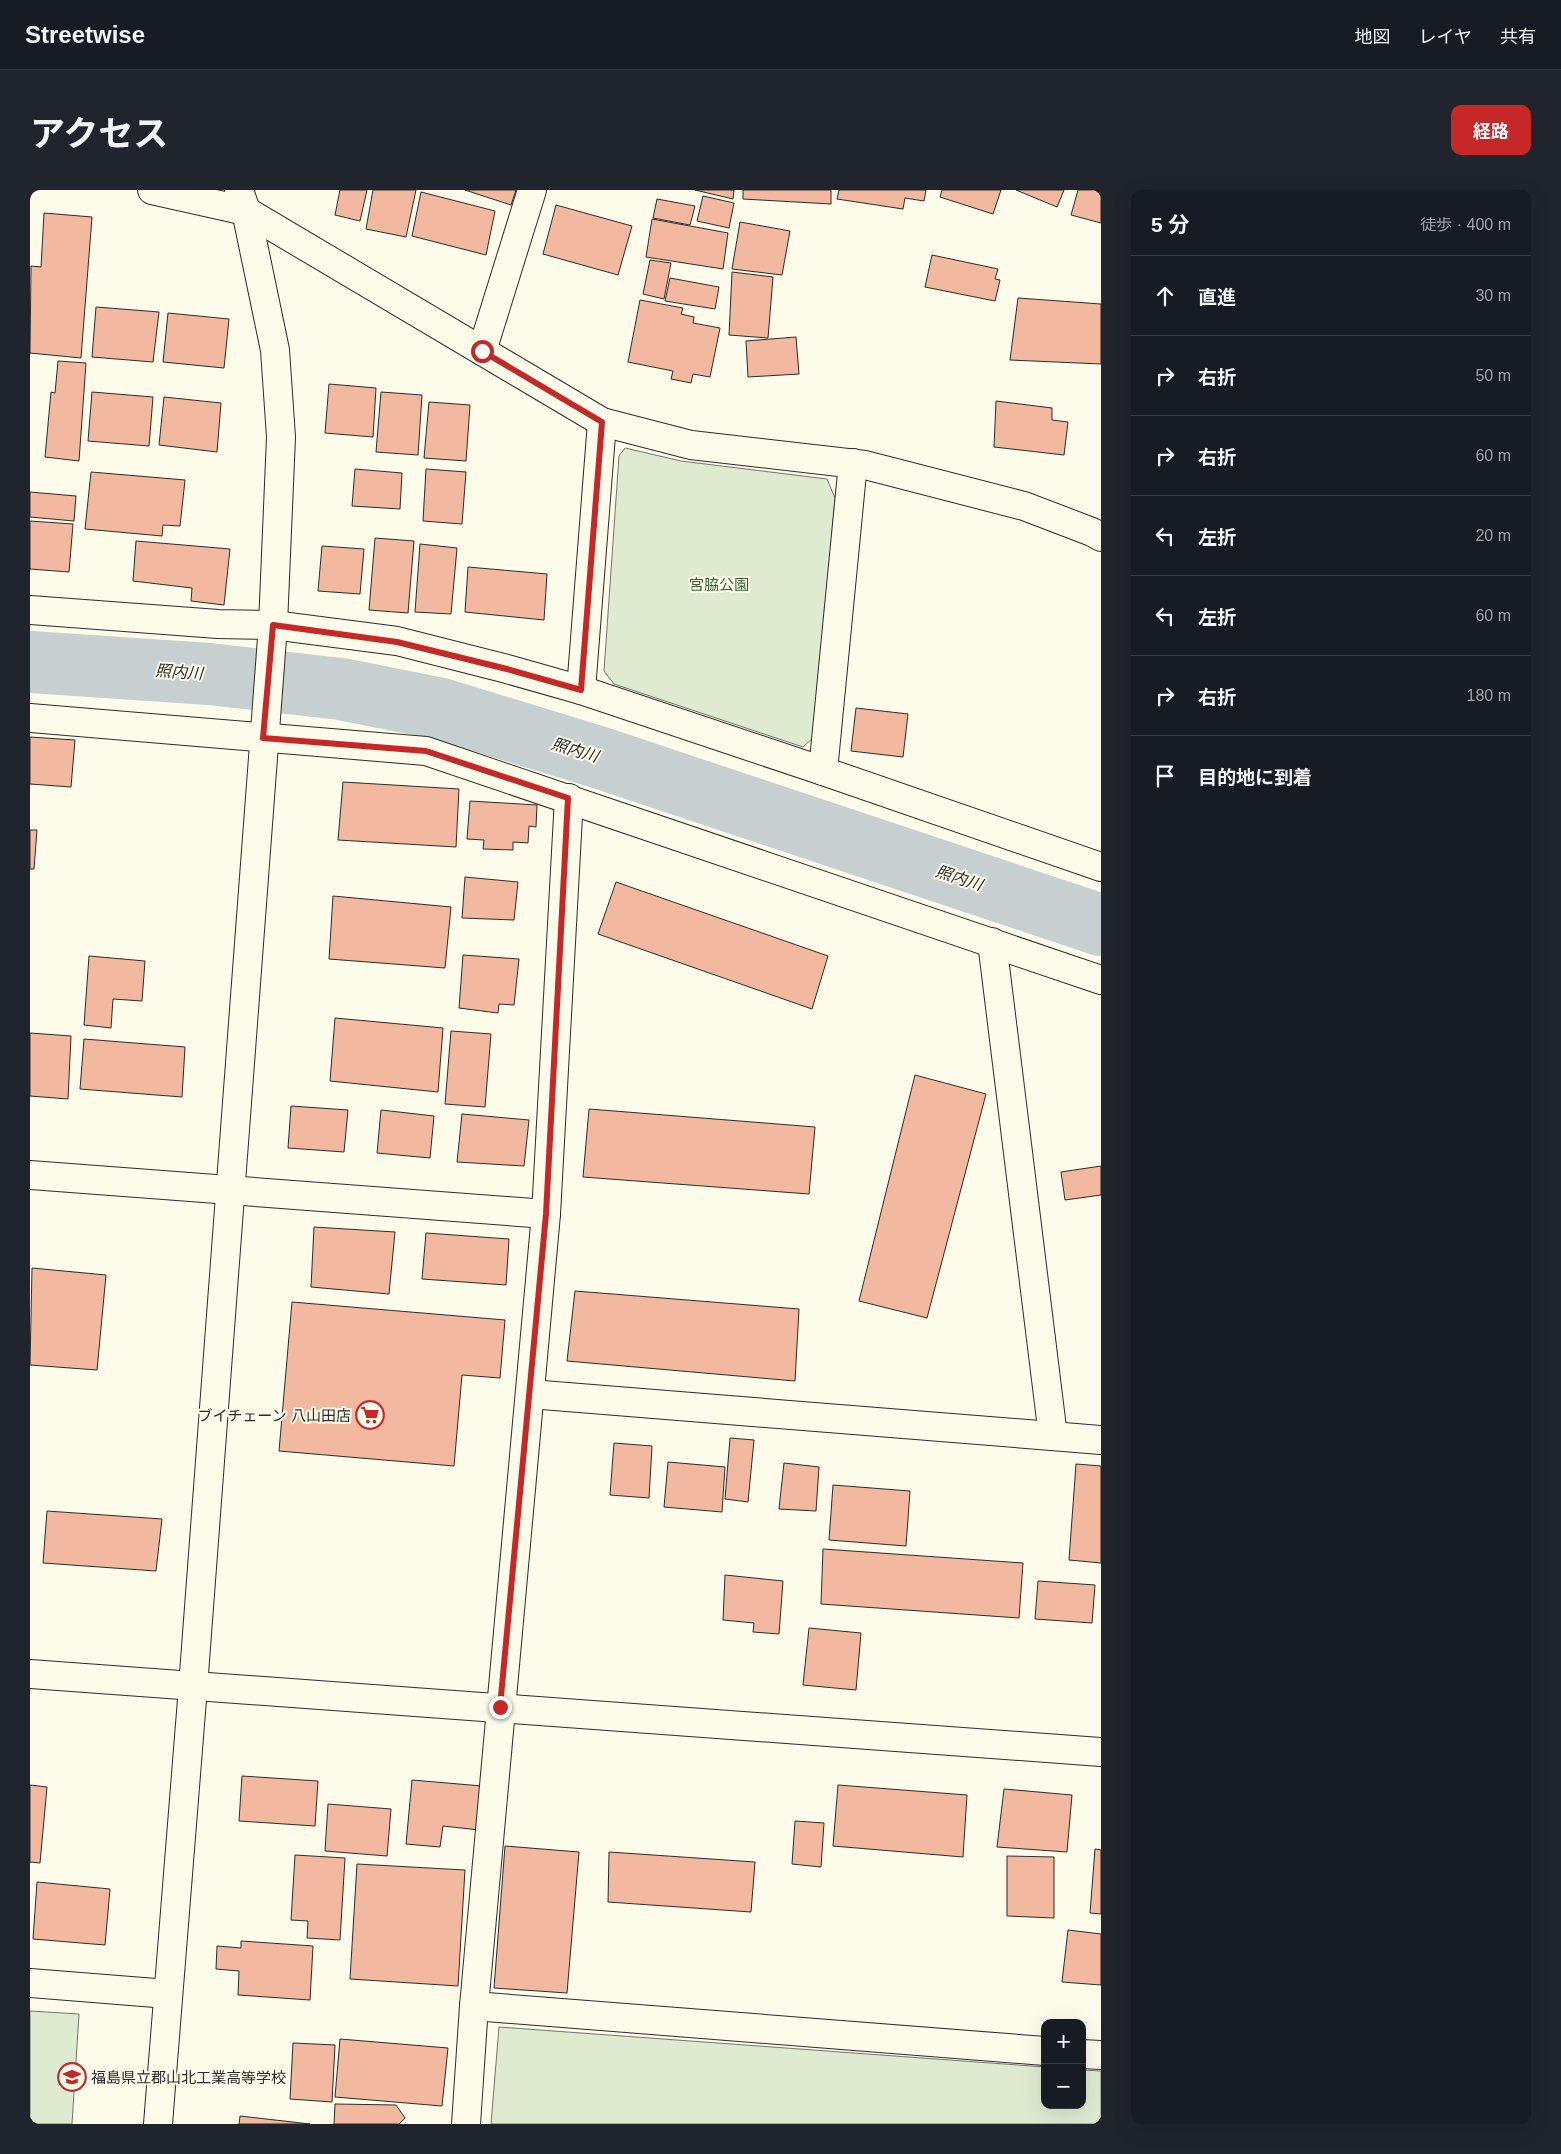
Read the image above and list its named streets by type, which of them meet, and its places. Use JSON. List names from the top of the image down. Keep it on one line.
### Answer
{"water":["照内川"],"parks":["宮脇公園"],"places":{"supermarket":["ブイチェーン 八山田店"],"school or university":["福島県立郡山北工業高等学校"]},"page":{"header":"Streetwise","nav":["地図","レイヤ","共有"],"title":"アクセス","buttons":"経路","heading":["5 分","徒歩 · 400 m"],"list":[["直進","30 m"],["右折","50 m"],["右折","60 m"],["左折","20 m"],["左折","60 m"],["右折","180 m"],"目的地に到着"],"map_buttons":["+","−"]}}
